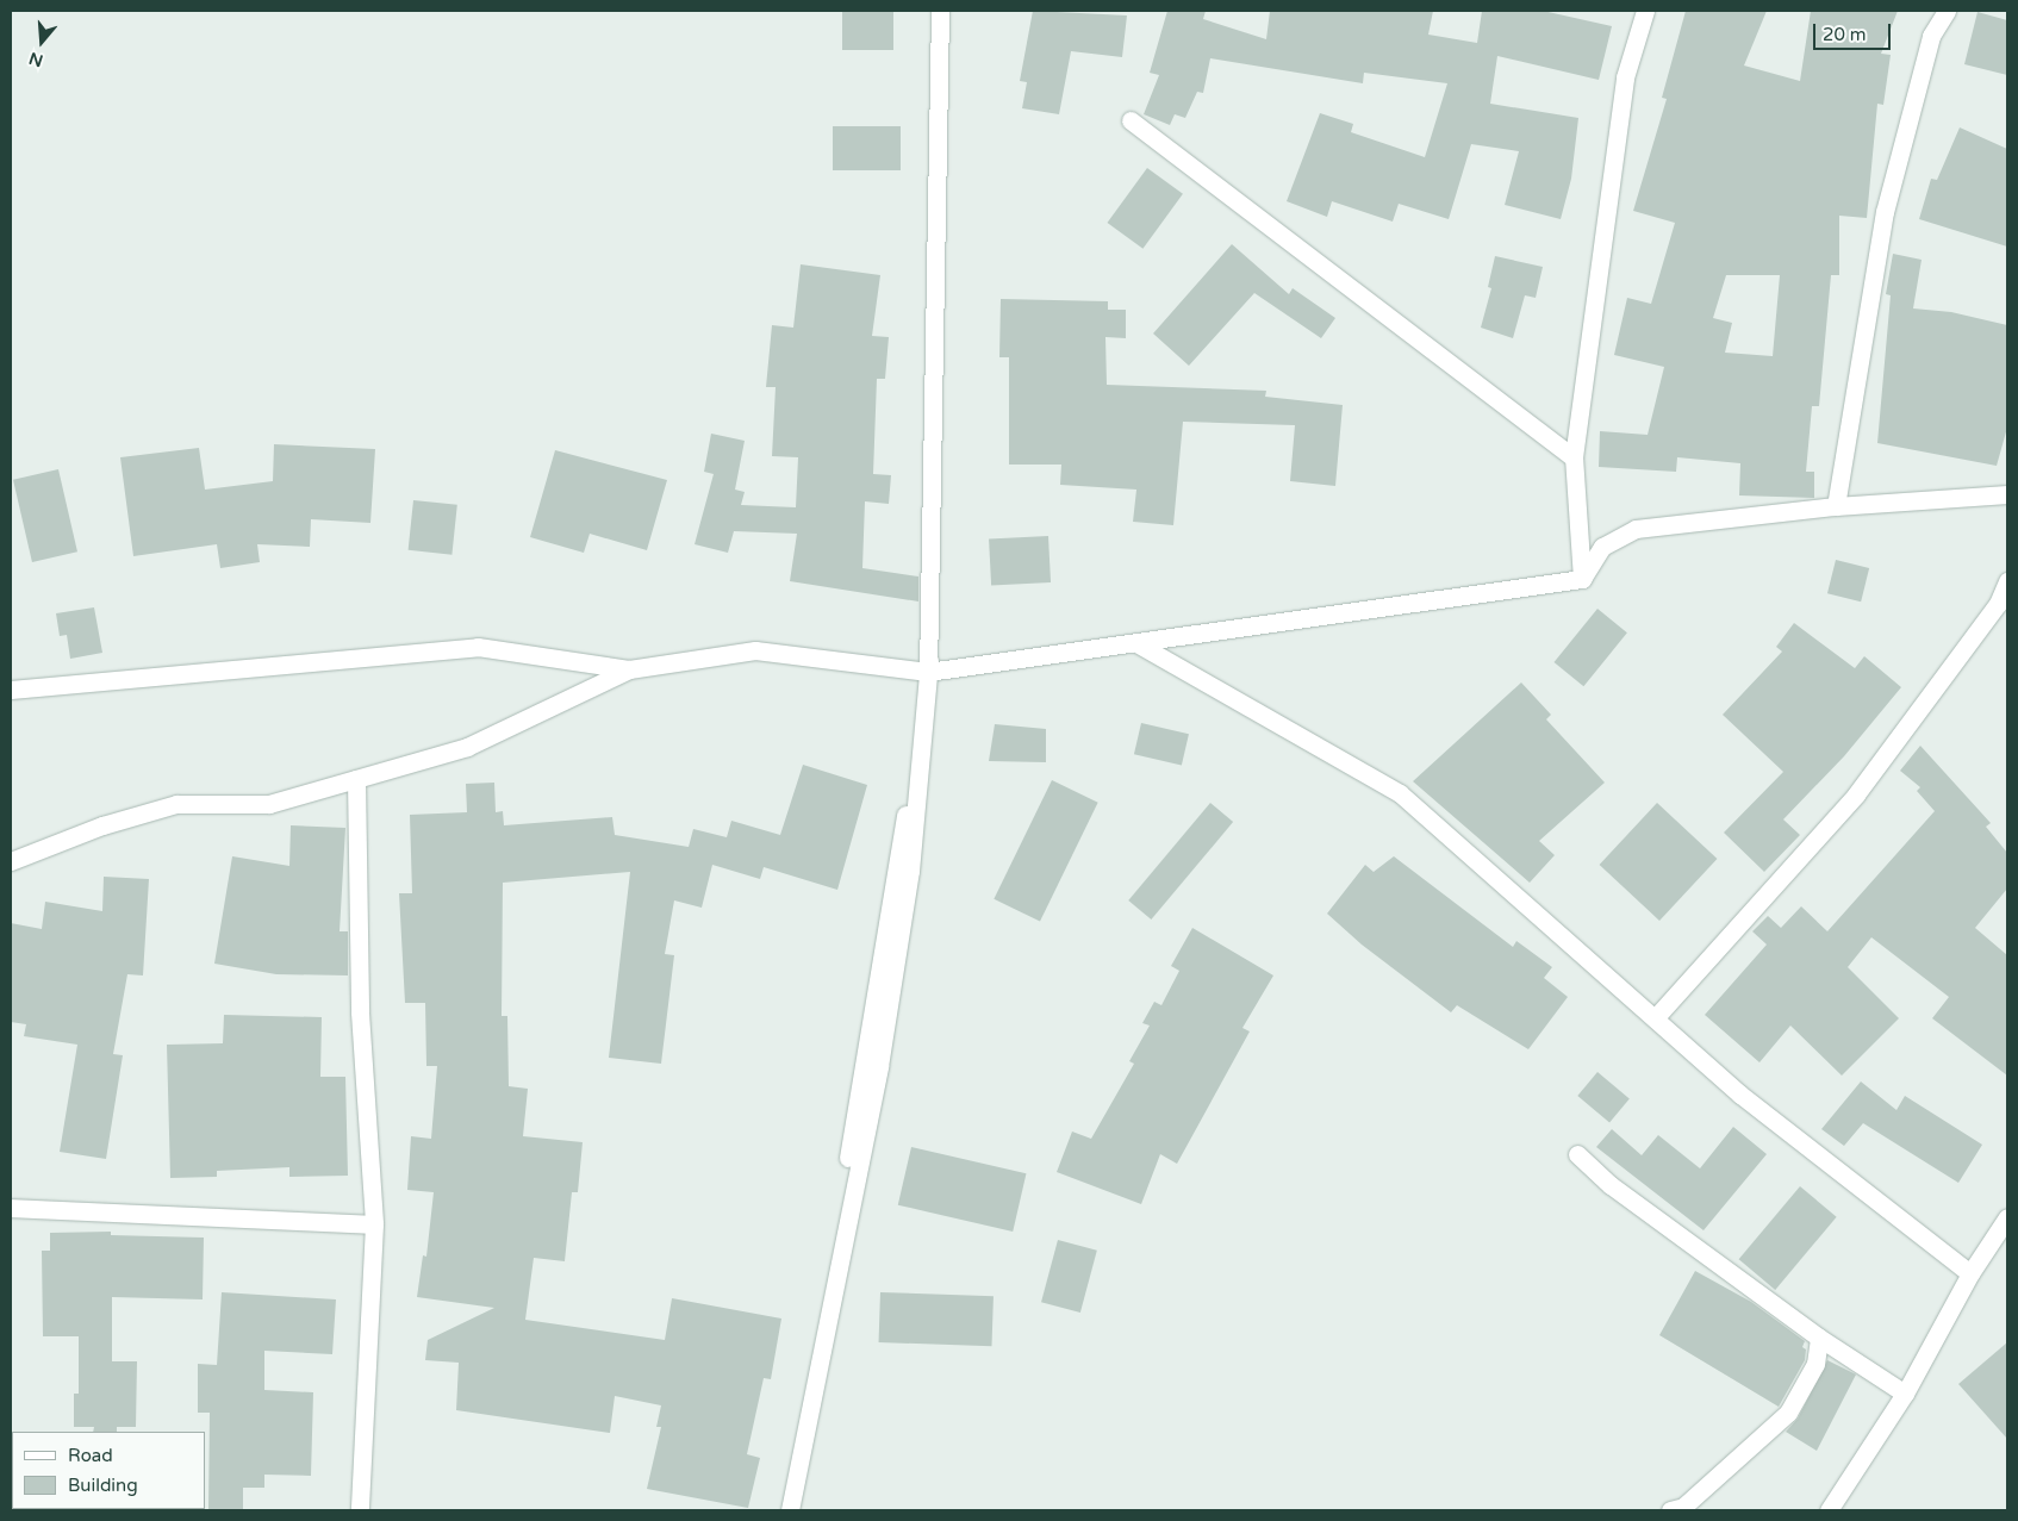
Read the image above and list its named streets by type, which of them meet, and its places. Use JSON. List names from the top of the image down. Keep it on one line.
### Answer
{"legend":["Road","Building"],"scale_bar":"20 m","north":"bottom"}
